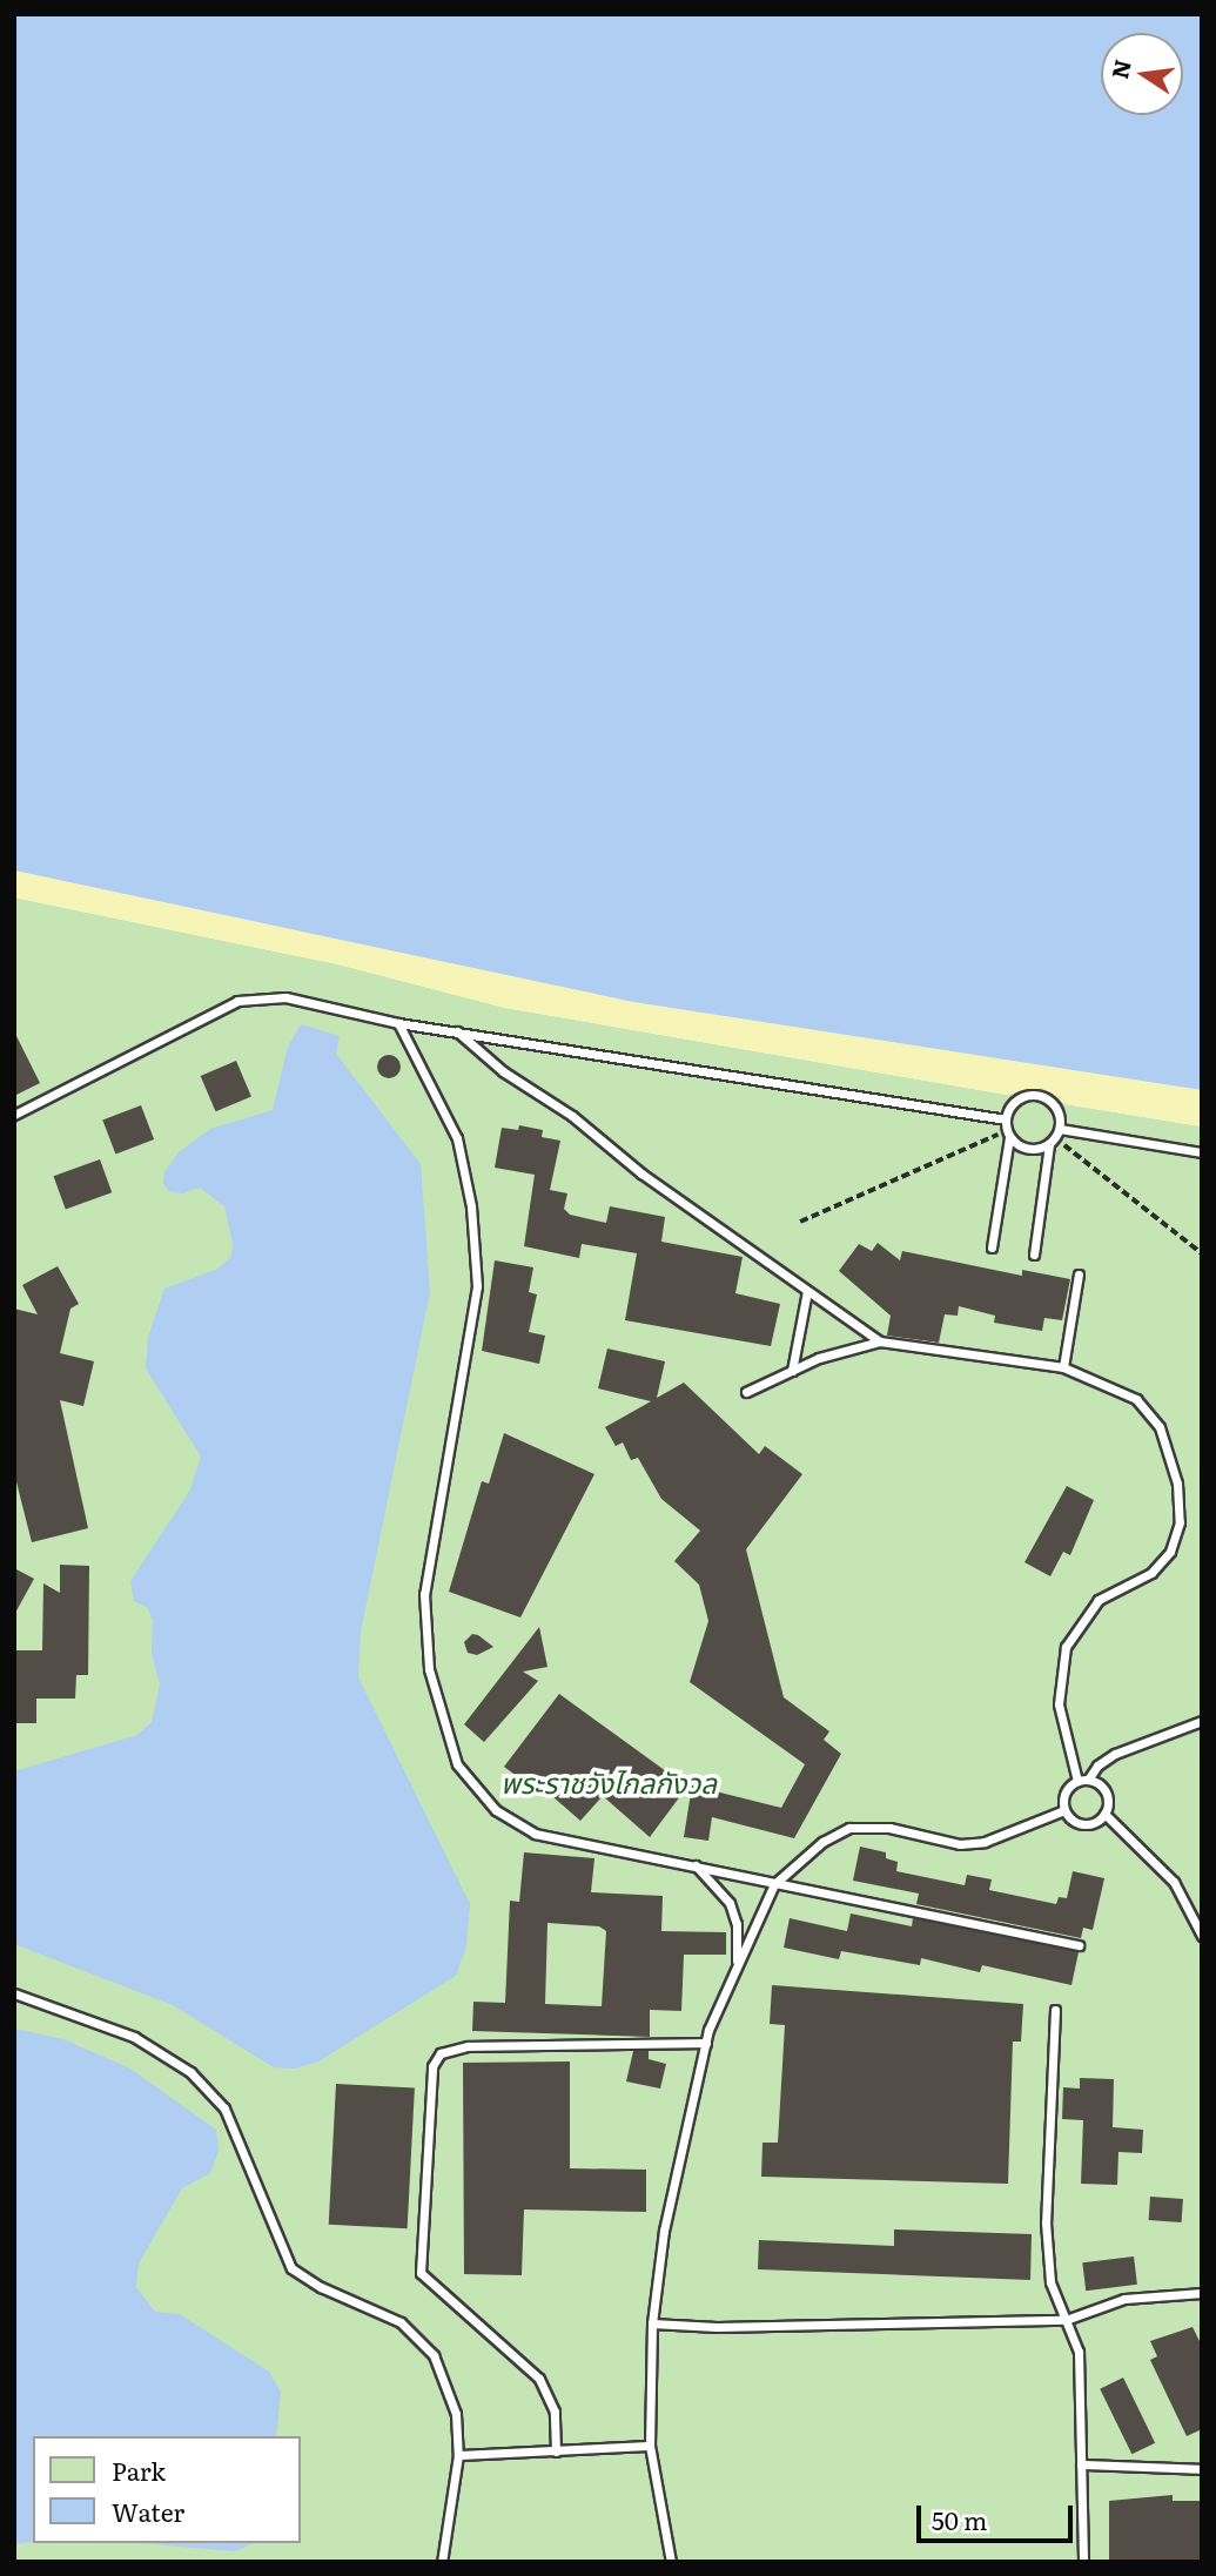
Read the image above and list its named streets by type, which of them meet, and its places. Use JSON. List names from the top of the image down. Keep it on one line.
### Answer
{"parks":["พระราชวังไกลกังวล"],"legend":["Park","Water"],"scale_bar":"50 m","north":"left"}
